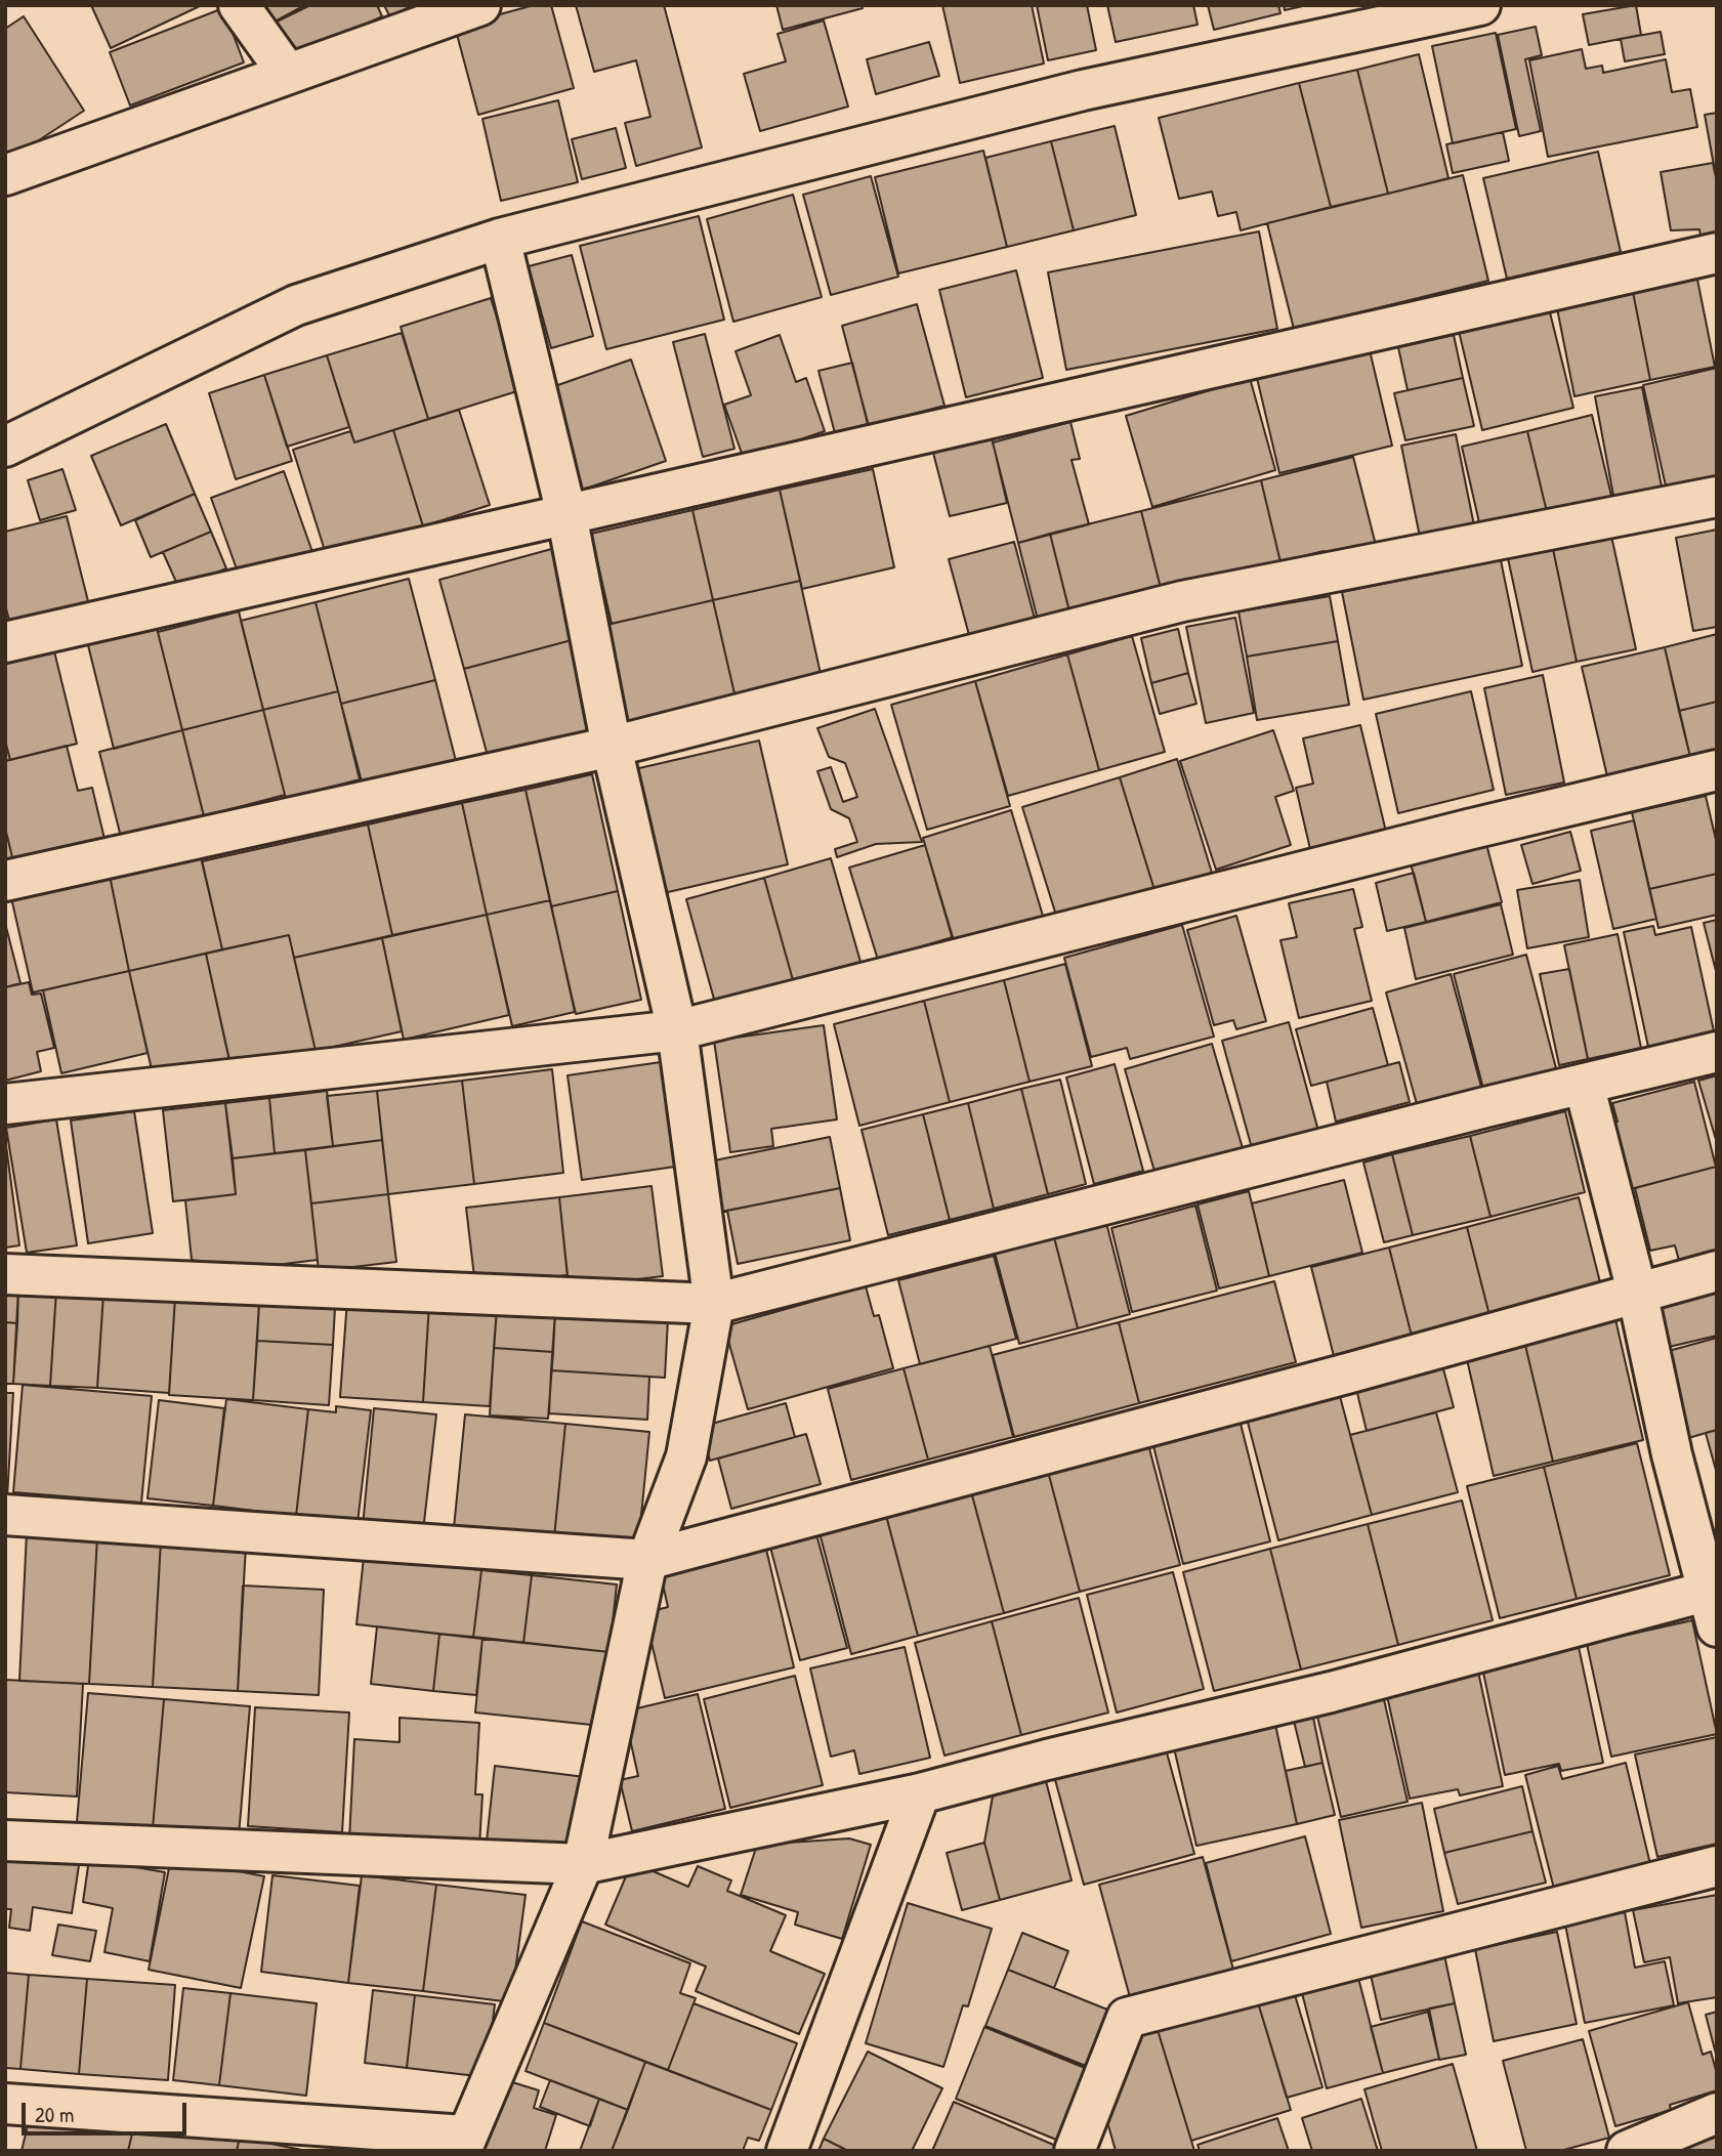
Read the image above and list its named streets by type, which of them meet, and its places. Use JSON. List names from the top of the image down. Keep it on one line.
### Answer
{"scale_bar":"20 m"}
